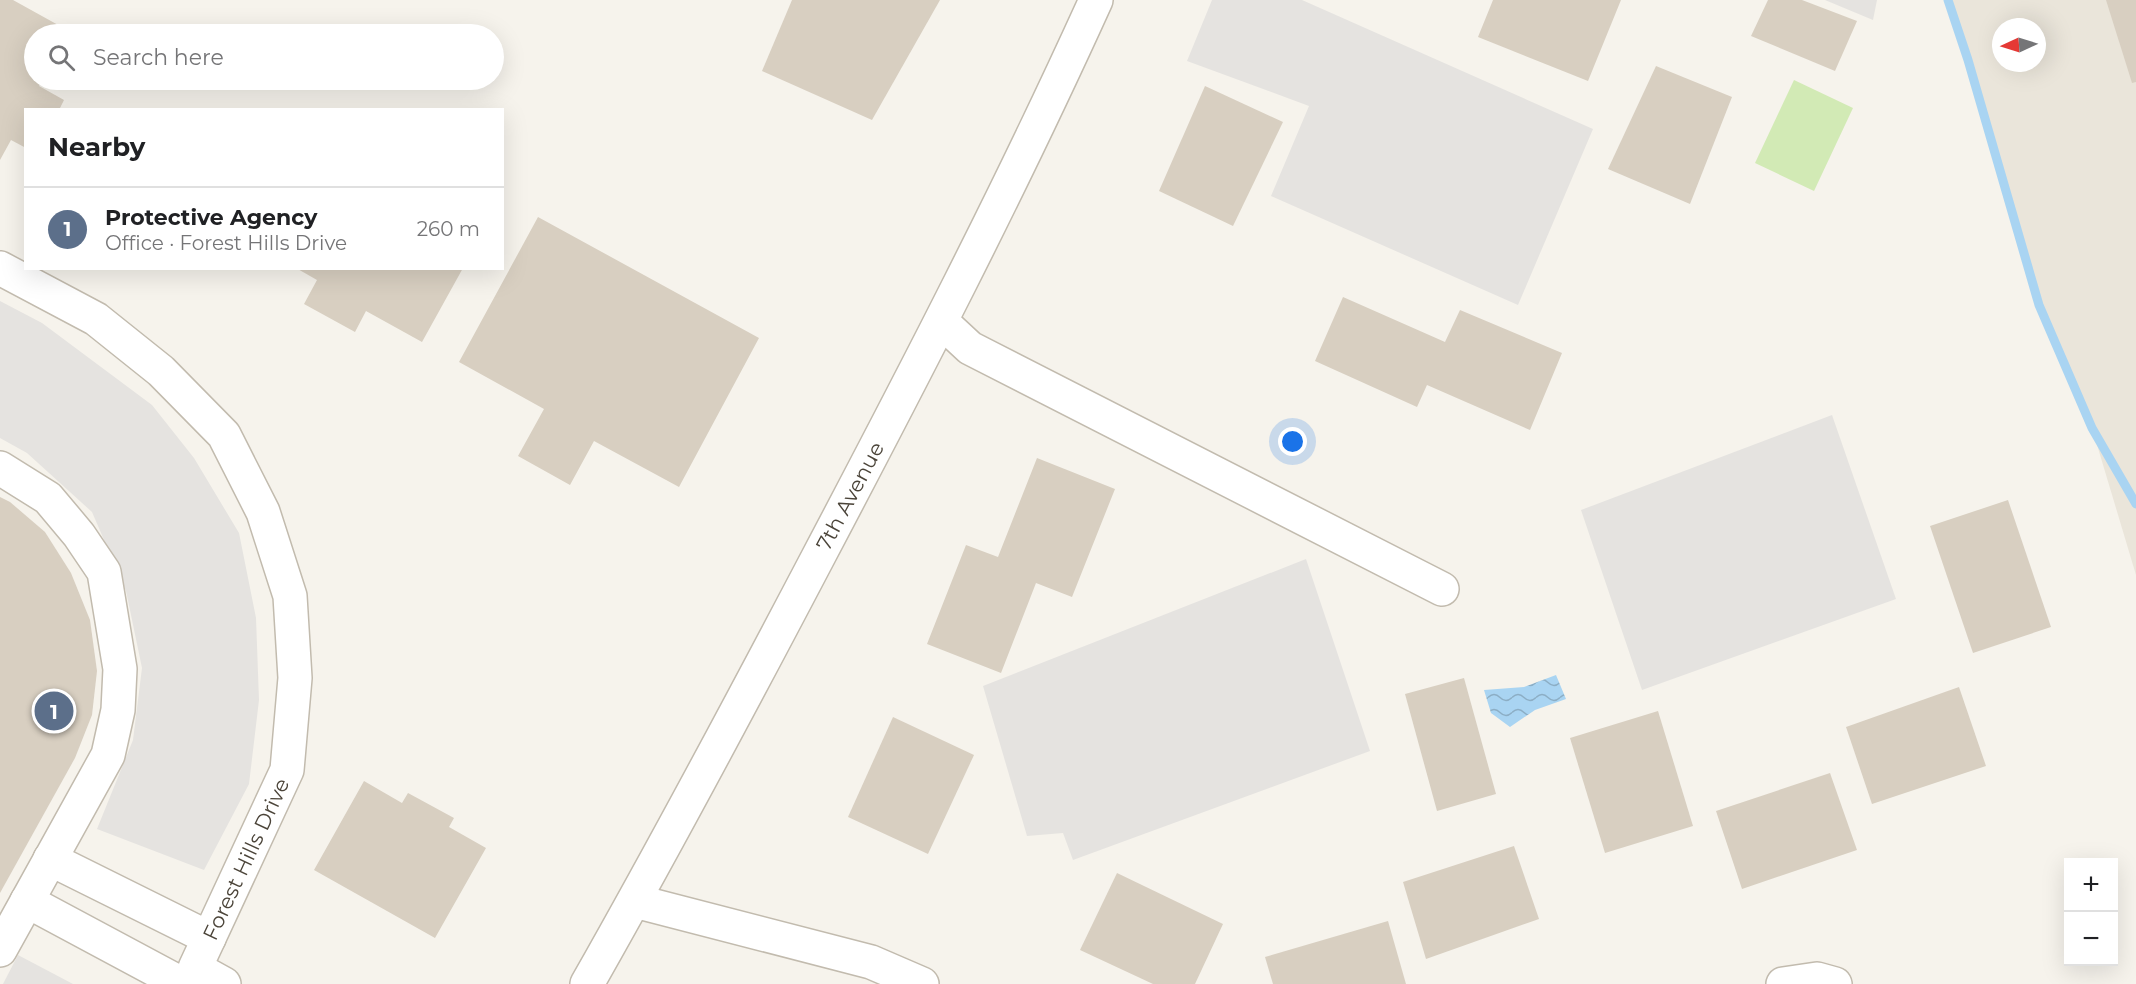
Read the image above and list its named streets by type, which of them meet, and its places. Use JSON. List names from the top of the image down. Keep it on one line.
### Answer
{"streets":{"street":["7th Avenue","Forest Hills Drive"]},"north":"left","page":{"search":"Search here","heading":"Nearby","list":[{"mark":"1","name":"Protective Agency","note":"Office · Forest Hills Drive","value":"260 m"}],"pins":"1","map_buttons":["+","−"]}}
